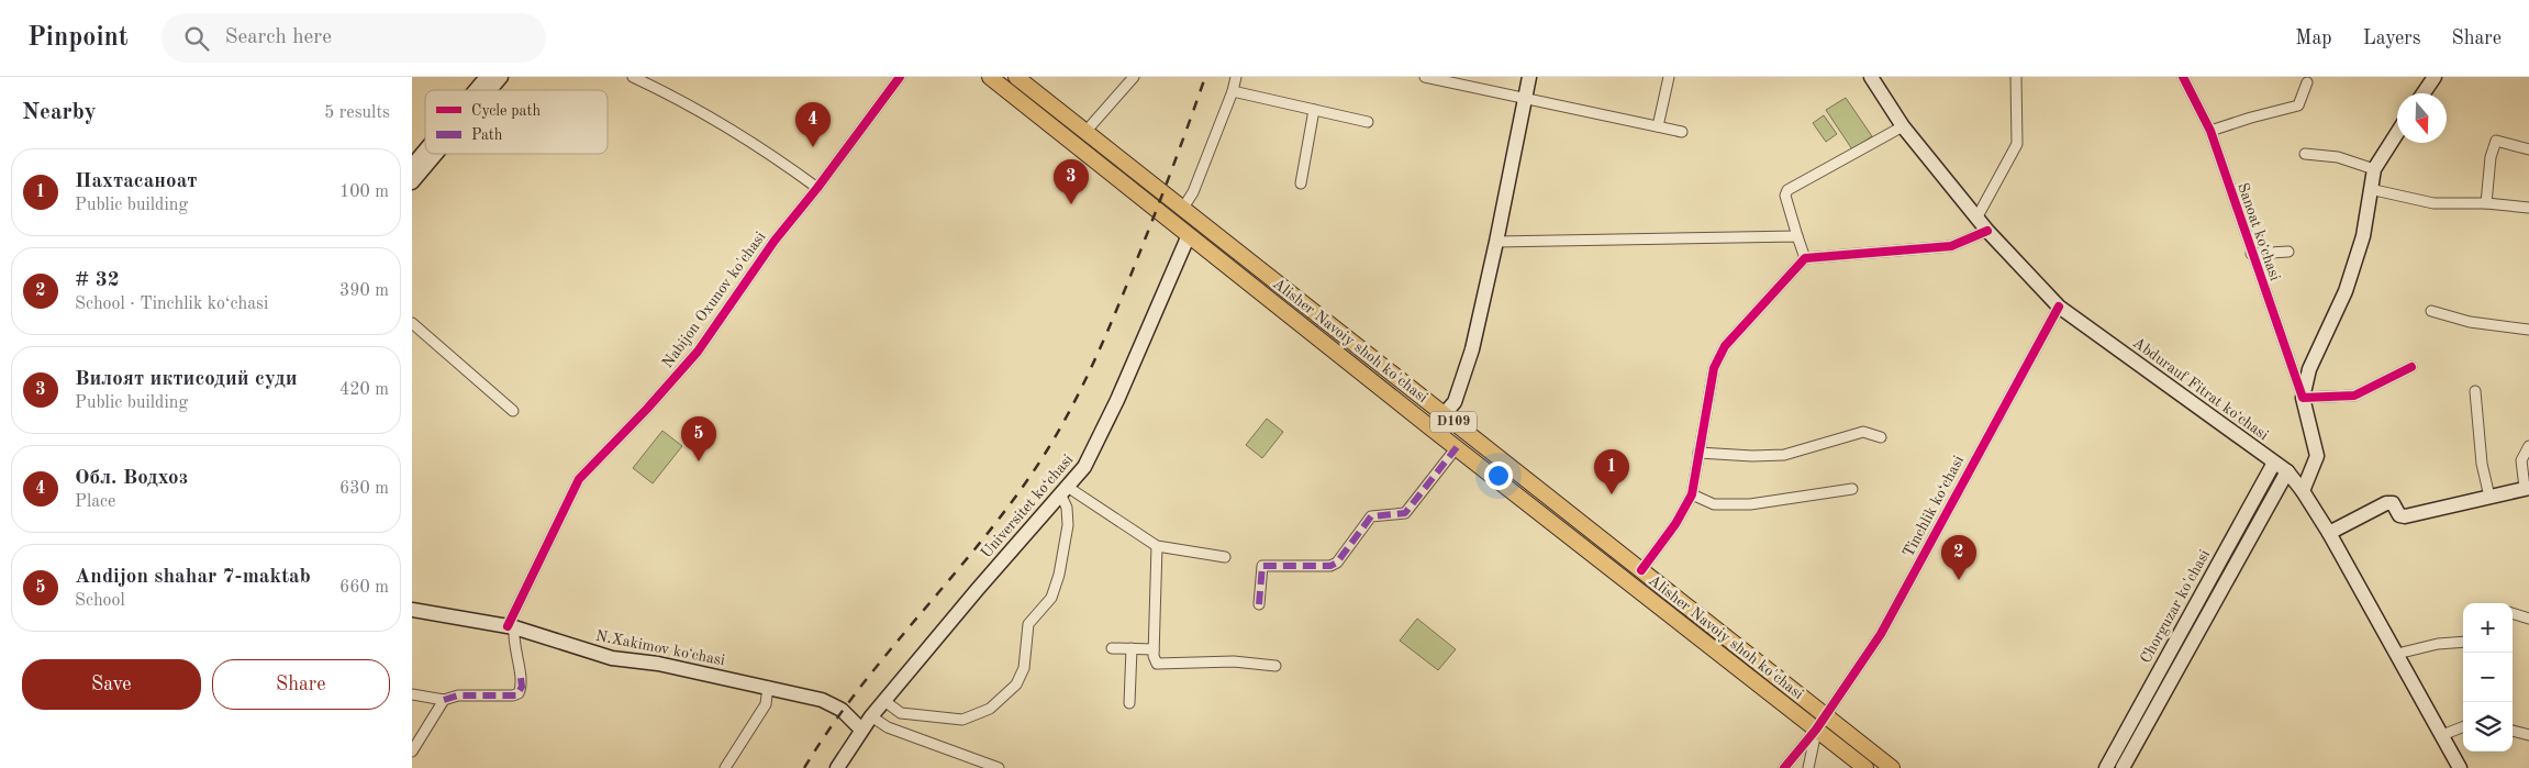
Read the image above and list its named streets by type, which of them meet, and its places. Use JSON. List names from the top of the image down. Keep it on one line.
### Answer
{"streets":{"main road":["Alisher Navoiy shoh ko'chasi","Abdurauf Fitrat koʻchasi","D109","Universitet kо‘chasi","Chorguzar ko'chasi","N.Xakimov koʻchasi"],"street":["Sanoat koʻchasi","Nabijon Oxunov ko'chasi","Tinchlik kо‘chasi"]},"crossings":[["Nabijon Oxunov ko'chasi","N.Xakimov koʻchasi"],["Alisher Navoiy shoh ko'chasi","Universitet kо‘chasi"],["Alisher Navoiy shoh ko'chasi","Tinchlik kо‘chasi"],["Abdurauf Fitrat koʻchasi","Tinchlik kо‘chasi"],["Abdurauf Fitrat koʻchasi","Chorguzar ko'chasi"],["Universitet kо‘chasi","N.Xakimov koʻchasi"]],"legend":["Cycle path","Path"],"north":"bottom","page":{"header":"Pinpoint","search":"Search here","nav":["Map","Layers","Share"],"heading":["Nearby","5 results"],"pins":["4","3","5","1","2"],"list":[{"mark":"1","name":"Пахтасаноат","note":"Public building","value":"100 m"},{"mark":"2","name":"# 32","note":"School · Tinchlik kо‘chasi","value":"390 m"},{"mark":"3","name":"Вилоят иктисодий суди","note":"Public building","value":"420 m"},{"mark":"4","name":"Обл. Водхоз","note":"Place","value":"630 m"},{"mark":"5","name":"Andijon shahar 7-maktab","note":"School","value":"660 m"}],"map_buttons":["+","−"],"buttons":["Save","Share"]}}
